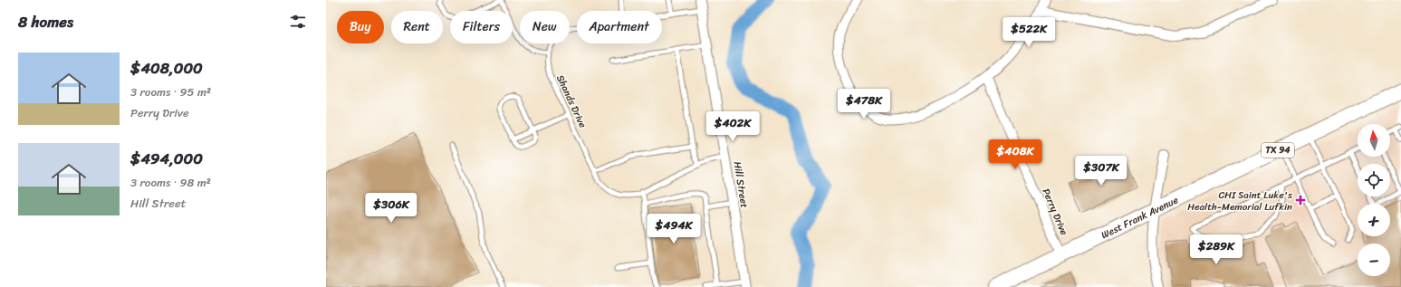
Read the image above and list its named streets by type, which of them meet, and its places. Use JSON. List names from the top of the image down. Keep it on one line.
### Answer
{"streets":{"main road":["TX 94","West Frank Avenue"],"street":["Hill Street","Perry Drive"],"lane":["Shands Drive"]},"crossings":[["Shands Drive","Hill Street"],["Perry Drive","West Frank Avenue"]],"places":{"health":["CHI Saint Luke's Health-Memorial Lufkin"]},"north":"top","page":{"heading":"8 homes","chip":["Buy","Rent","Filters","New","Apartment"],"price":["$522K","$478K","$402K","$408K","$307K","$306K","$494K","$289K"],"list":[{"name":"$408,000","note":"3 rooms · 95 m² · Perry Drive"},{"name":"$494,000","note":"3 rooms · 98 m² · Hill Street"}],"map_buttons":["+","−"]}}
